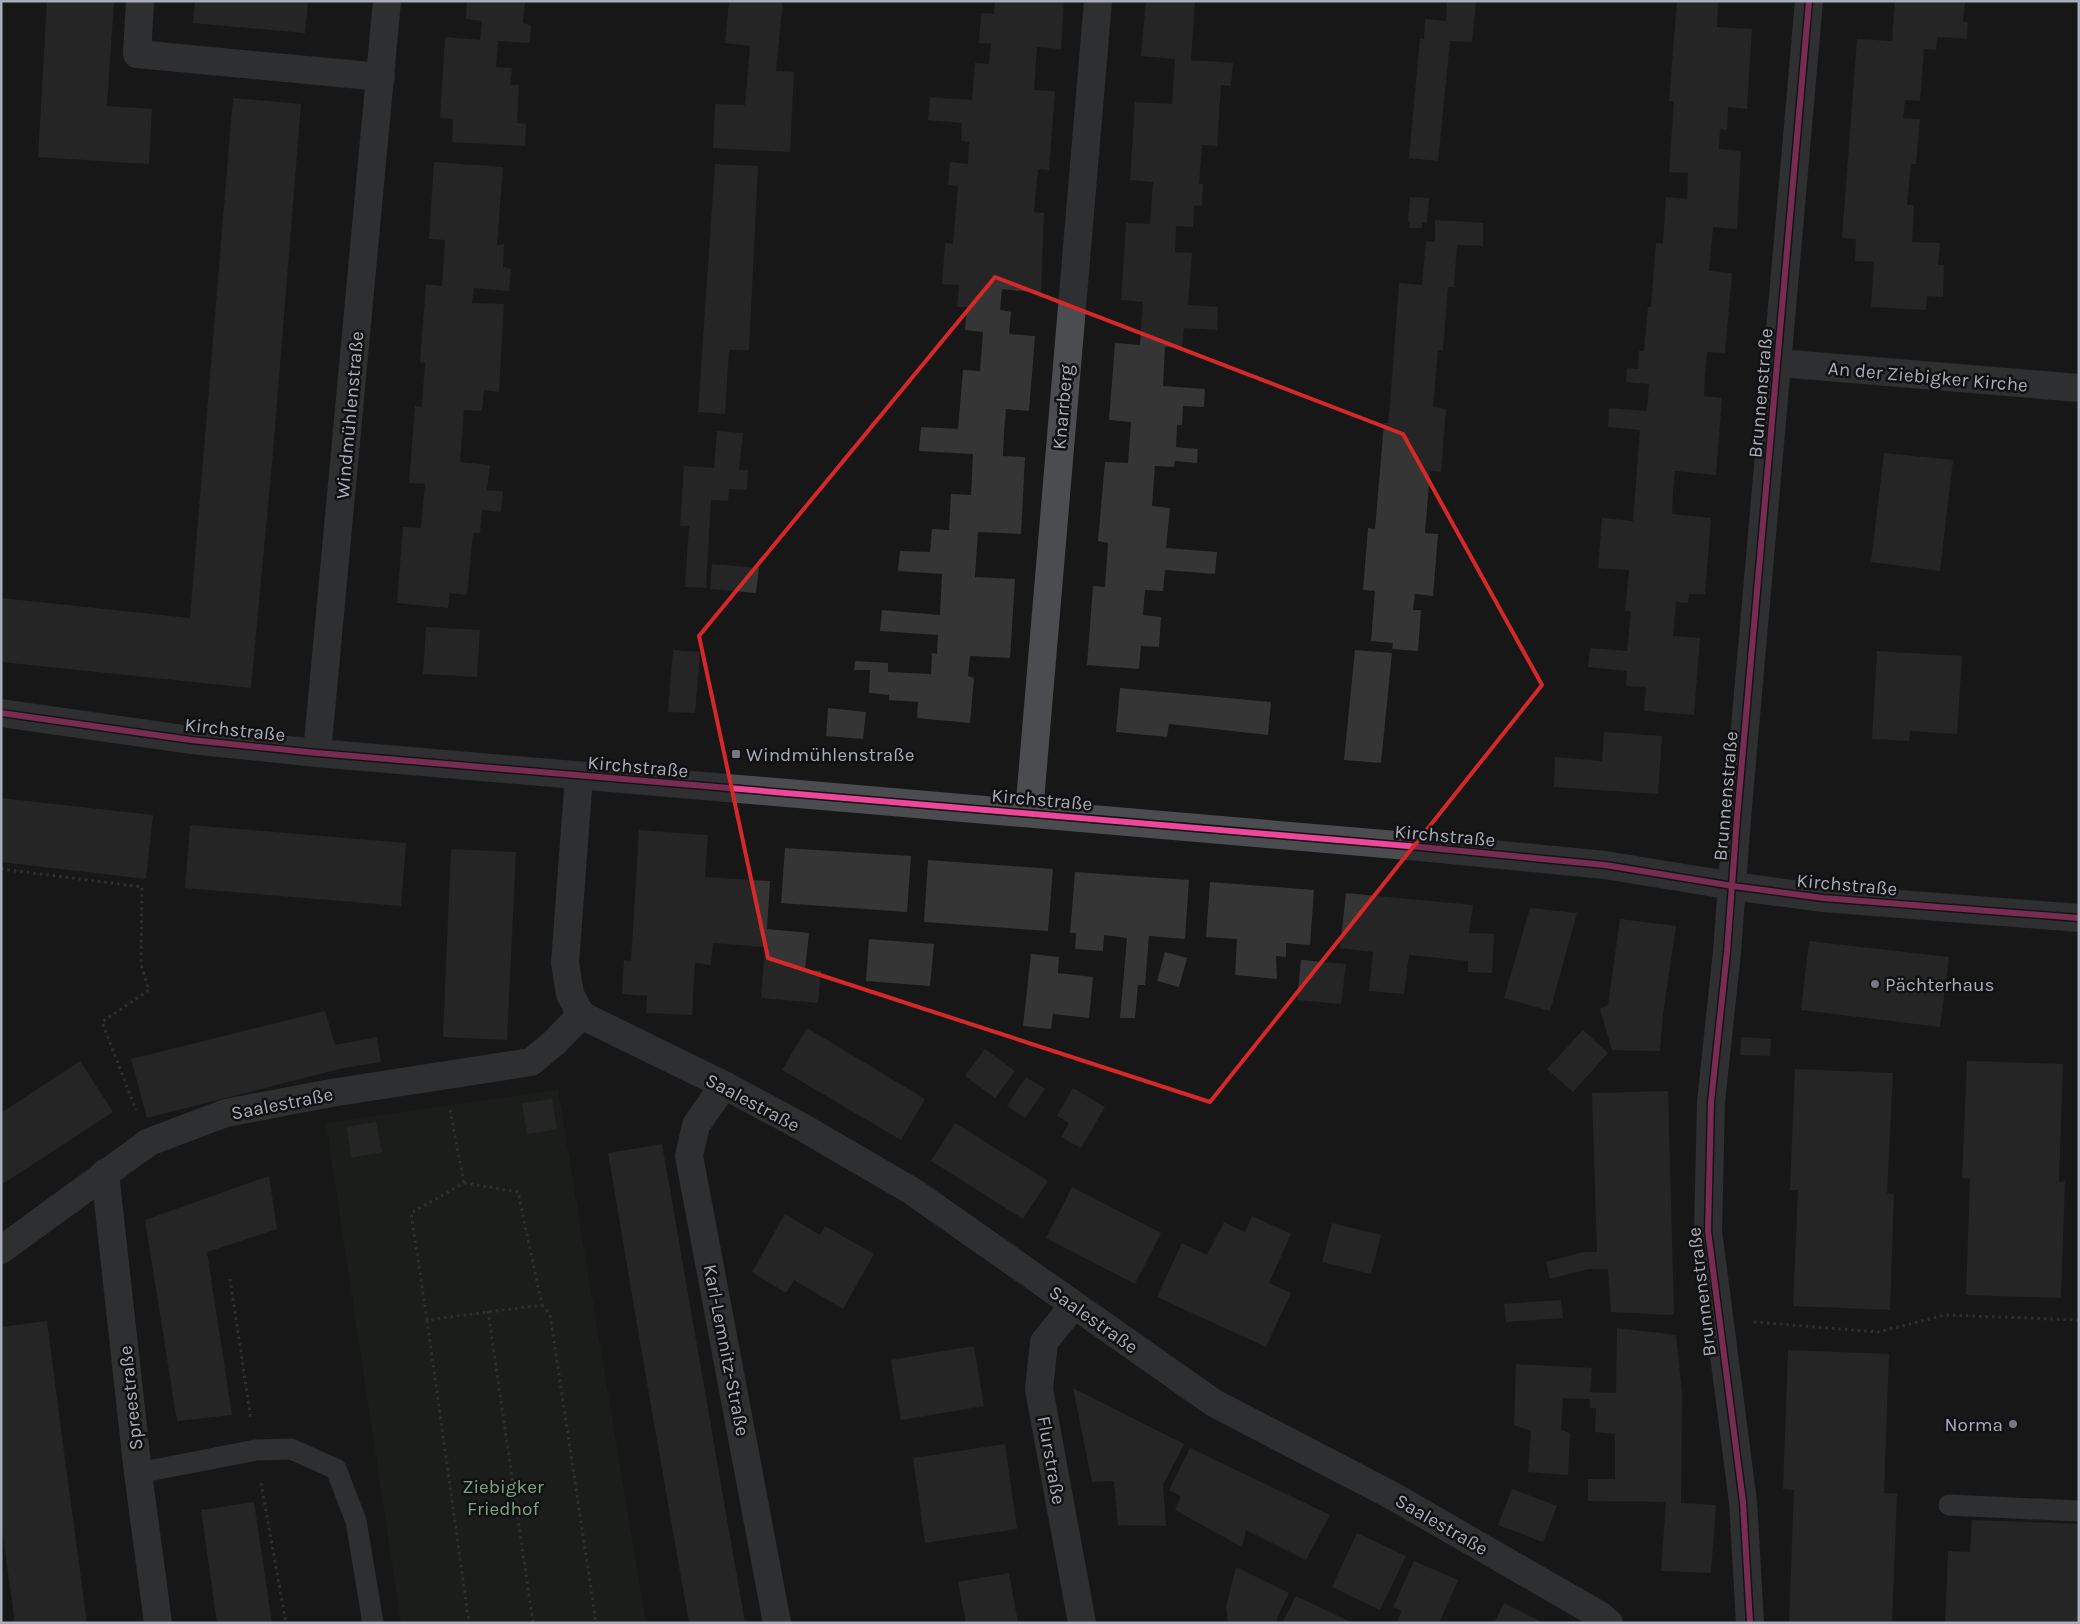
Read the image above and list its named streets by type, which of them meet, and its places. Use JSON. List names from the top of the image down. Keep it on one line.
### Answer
{"streets":{"street":["An der Ziebigker Kirche","Brunnenstraße","Knarrberg","Windmühlenstraße","Kirchstraße","Saalestraße","Karl-Lemnitz-Straße","Spreestraße","Flurstraße"]},"crossings":[["An der Ziebigker Kirche","Brunnenstraße"],["Brunnenstraße","Kirchstraße"],["Knarrberg","Kirchstraße"],["Windmühlenstraße","Kirchstraße"],["Saalestraße","Karl-Lemnitz-Straße"],["Saalestraße","Spreestraße"],["Saalestraße","Flurstraße"]],"parks":["Ziebigker Friedhof"],"places":{"transit":["Windmühlenstraße"],"other":["Pächterhaus","Norma"]}}
